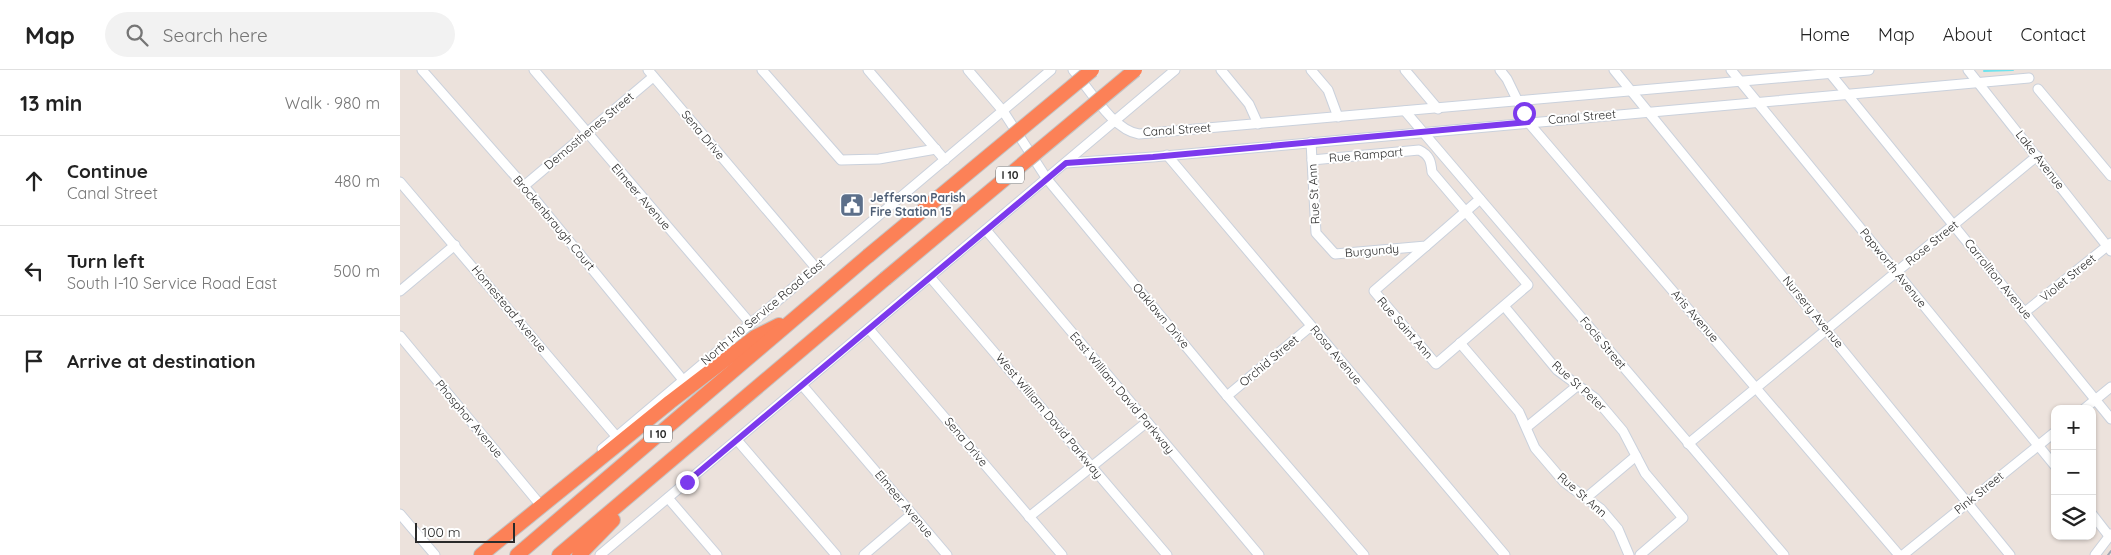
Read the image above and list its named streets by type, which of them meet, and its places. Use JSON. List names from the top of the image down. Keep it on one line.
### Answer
{"streets":{"highway":["I 10"],"street":["Canal Street","Demosthenes Street","Sena Drive","Rue Rampart","Lake Avenue","Rue St Ann","Elmeer Avenue","Brockenbraugh Court","Rose Street","Burgundy","Papworth Avenue","Violet Street","Carrollton Avenue","Homestead Avenue","North I-10 Service Road East","Nursery Avenue","Oaklawn Drive","Aris Avenue","Rue Saint Ann","Focis Street","Rosa Avenue","Orchid Street","Rue St Peter","East William David Parkway","West William David Parkway","Phosphor Avenue","Pink Street"]},"crossings":[["Canal Street","Lake Avenue"],["Canal Street","Rue St Ann"],["Canal Street","Papworth Avenue"],["Canal Street","Carrollton Avenue"],["Canal Street","Nursery Avenue"],["Canal Street","Aris Avenue"],["Canal Street","Focis Street"],["Canal Street","Rosa Avenue"],["Demosthenes Street","Sena Drive"],["Demosthenes Street","Elmeer Avenue"],["Demosthenes Street","Brockenbraugh Court"],["Sena Drive","North I-10 Service Road East"],["Rue Rampart","Rue St Ann"],["Rue Rampart","Burgundy"],["Lake Avenue","Rose Street"],["Lake Avenue","Violet Street"],["Rue St Ann","Burgundy"],["Rue St Ann","Rue Saint Ann"],["Rue St Ann","Rue St Peter"],["Elmeer Avenue","North I-10 Service Road East"],["Brockenbraugh Court","North I-10 Service Road East"],["Rose Street","Papworth Avenue"],["Rose Street","Carrollton Avenue"],["Rose Street","Nursery Avenue"],["Rose Street","Aris Avenue"],["Rose Street","Focis Street"],["Burgundy","Rue Saint Ann"],["Burgundy","Focis Street"],["Papworth Avenue","Pink Street"],["Violet Street","Carrollton Avenue"],["Homestead Avenue","North I-10 Service Road East"],["North I-10 Service Road East","Oaklawn Drive"],["North I-10 Service Road East","Phosphor Avenue"],["Nursery Avenue","Pink Street"],["Oaklawn Drive","Orchid Street"],["Aris Avenue","Pink Street"],["Rosa Avenue","Orchid Street"]],"places":{"public building":["Jefferson Parish Fire Station 15"]},"scale_bar":"100 m","page":{"header":"Map","search":"Search here","nav":["Home","Map","About","Contact"],"heading":["13 min","Walk · 980 m"],"list":[["Continue","Canal Street","480 m"],["Turn left","South I-10 Service Road East","500 m"],"Arrive at destination"],"map_buttons":["+","−"],"scale":"100 m"}}
